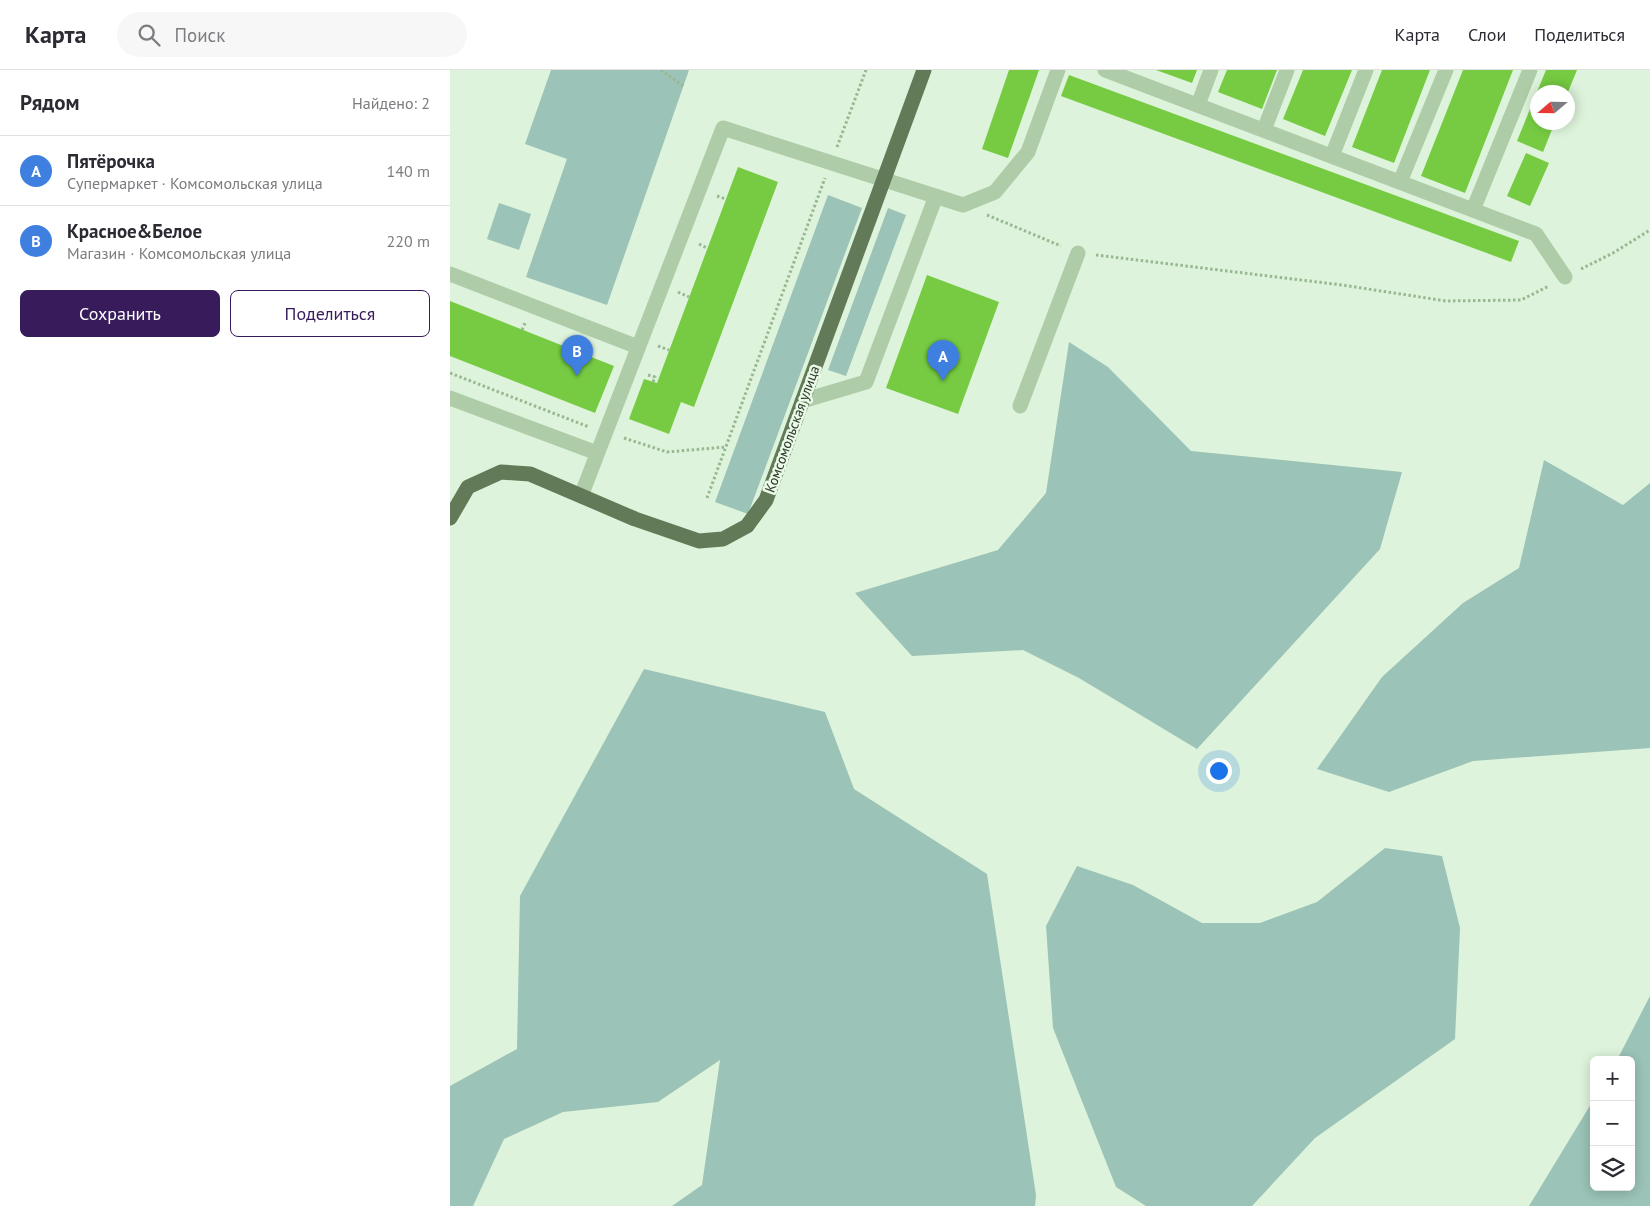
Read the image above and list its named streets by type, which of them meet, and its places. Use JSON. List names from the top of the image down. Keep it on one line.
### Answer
{"streets":{"main road":["Комсомольская улица"]},"north":"left","page":{"header":"Карта","search":"Поиск","nav":["Карта","Слои","Поделиться"],"heading":["Рядом","Найдено: 2"],"list":[{"mark":"A","name":"Пятёрочка","note":"Супермаркет · Комсомольская улица","value":"140 m"},{"mark":"B","name":"Красное&Белое","note":"Магазин · Комсомольская улица","value":"220 m"}],"buttons":["Сохранить","Поделиться"],"pins":["B","A"],"map_buttons":["+","−"]}}
